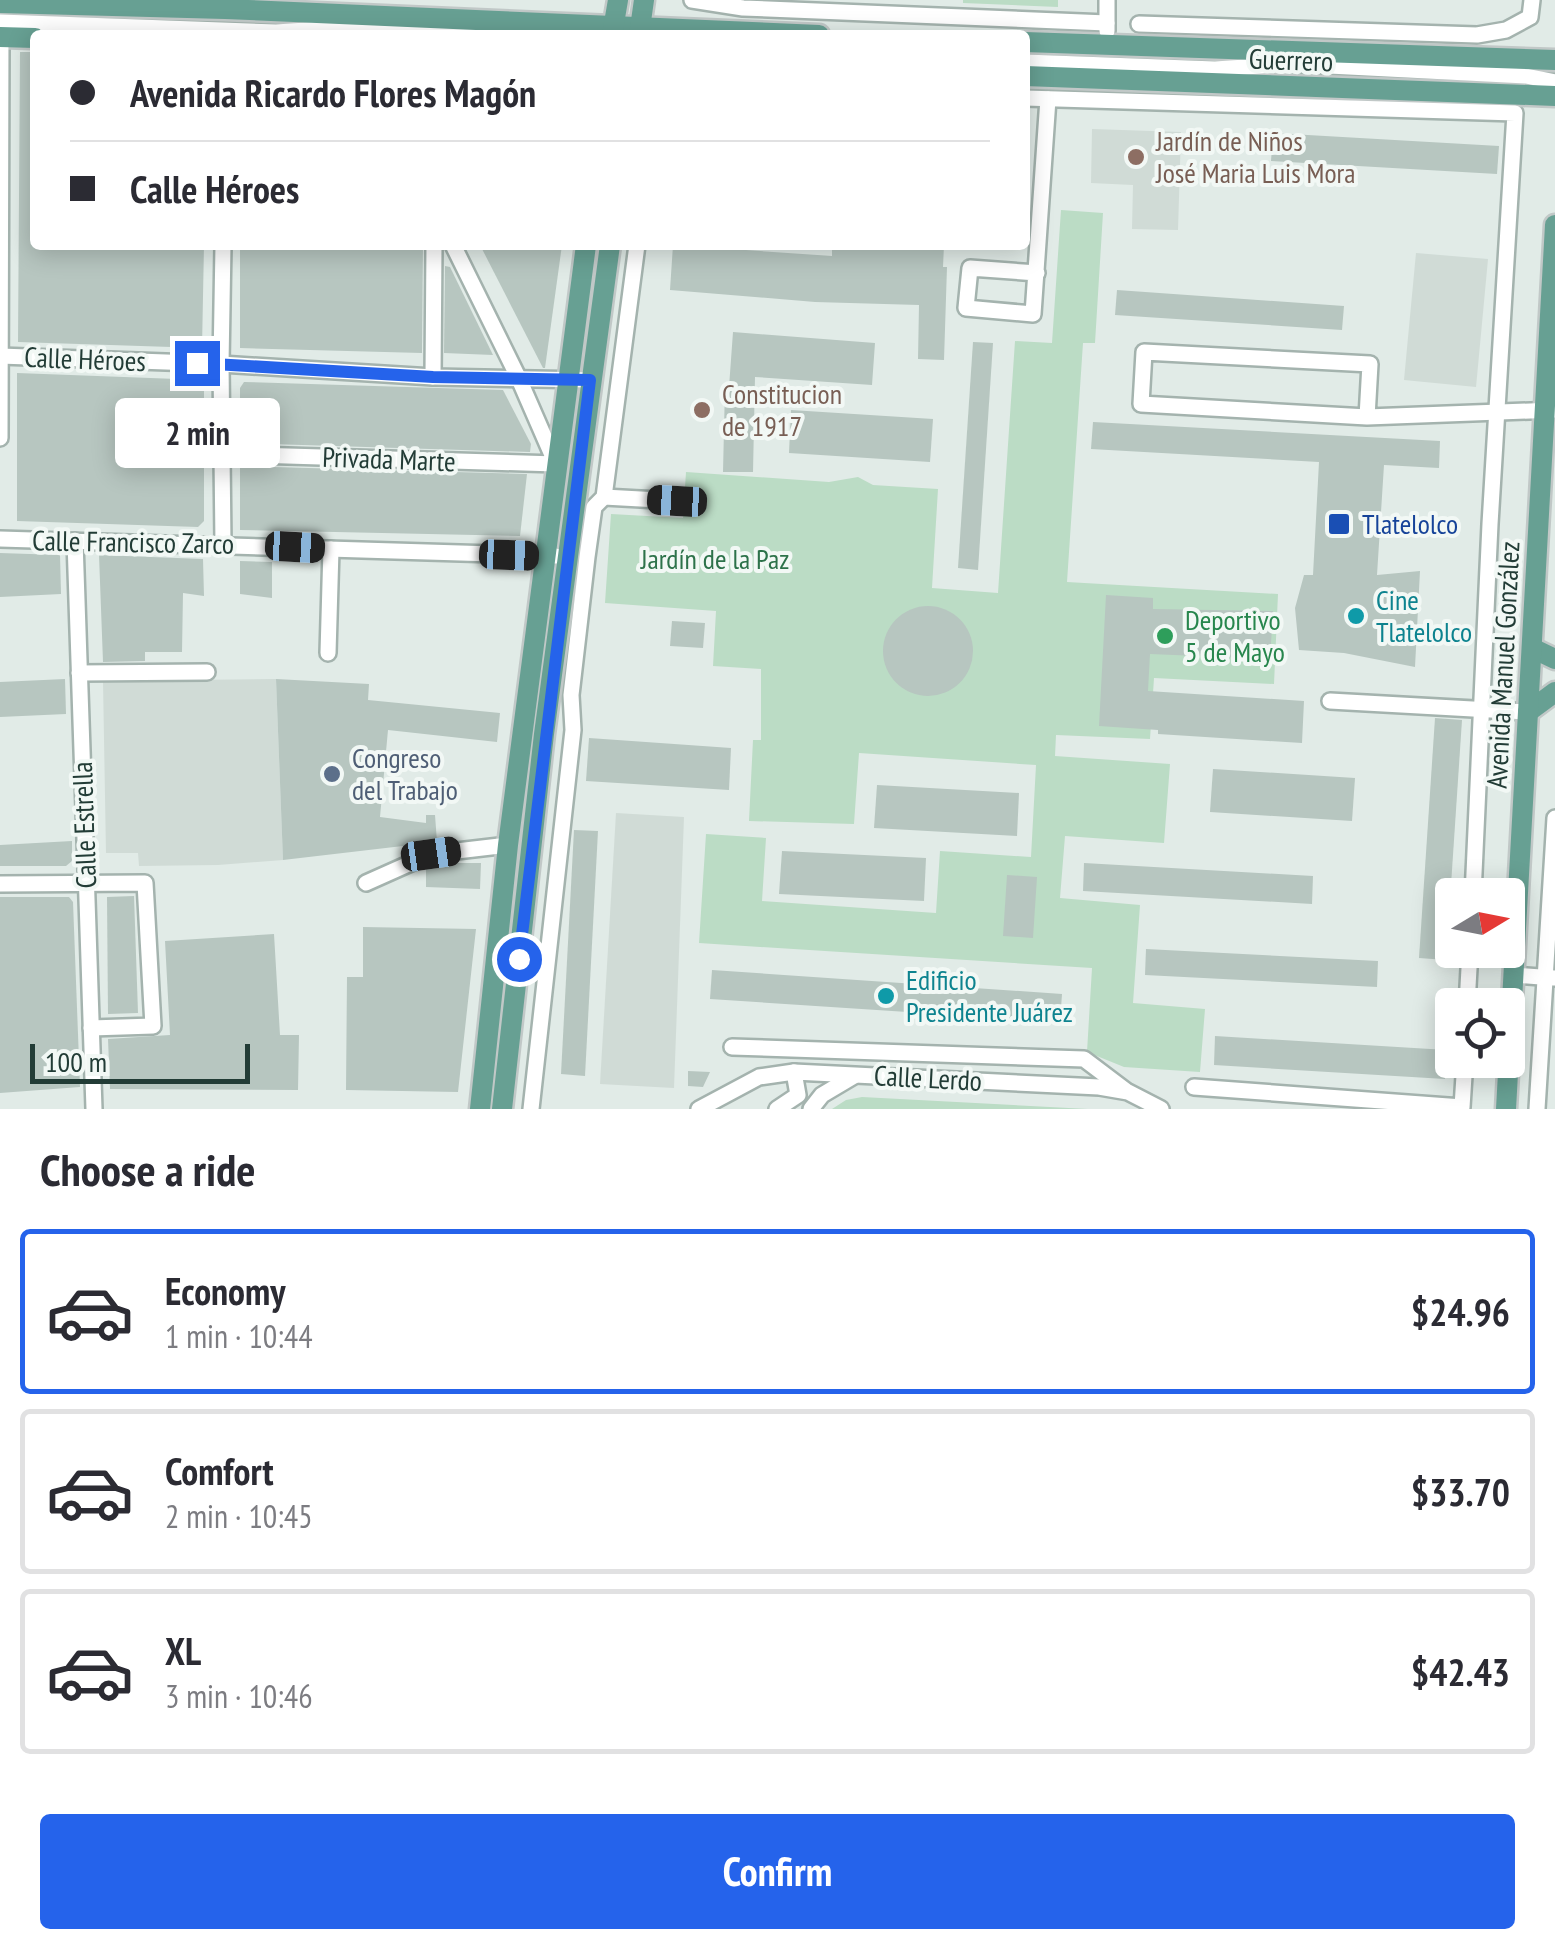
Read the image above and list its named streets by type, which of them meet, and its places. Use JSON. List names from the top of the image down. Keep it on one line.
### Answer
{"streets":{"main road":["Guerrero","Avenida Manuel González"],"street":["Calle Héroes","Privada Marte","Calle Francisco Zarco","Calle Estrella","Calle Lerdo"]},"crossings":[["Calle Francisco Zarco","Calle Estrella"]],"parks":["Jardín de la Paz"],"places":{"other":["Jardín de Niños José Maria Luis Mora","Constitucion de 1917","Cine Tlatelolco","Deportivo 5 de Mayo","Congreso del Trabajo","Edificio Presidente Juárez"],"transit":["Tlatelolco"]},"scale_bar":"100 m","north":"right","page":{"banner":["Avenida Ricardo Flores Magón","Calle Héroes"],"bubble":"2 min","scale":"100 m","heading":"Choose a ride","list":[{"name":"Economy","note":"1 min · 10:44","value":"$24.96"},{"name":"Comfort","note":"2 min · 10:45","value":"$33.70"},{"name":"XL","note":"3 min · 10:46","value":"$42.43"}],"buttons":"Confirm"}}
